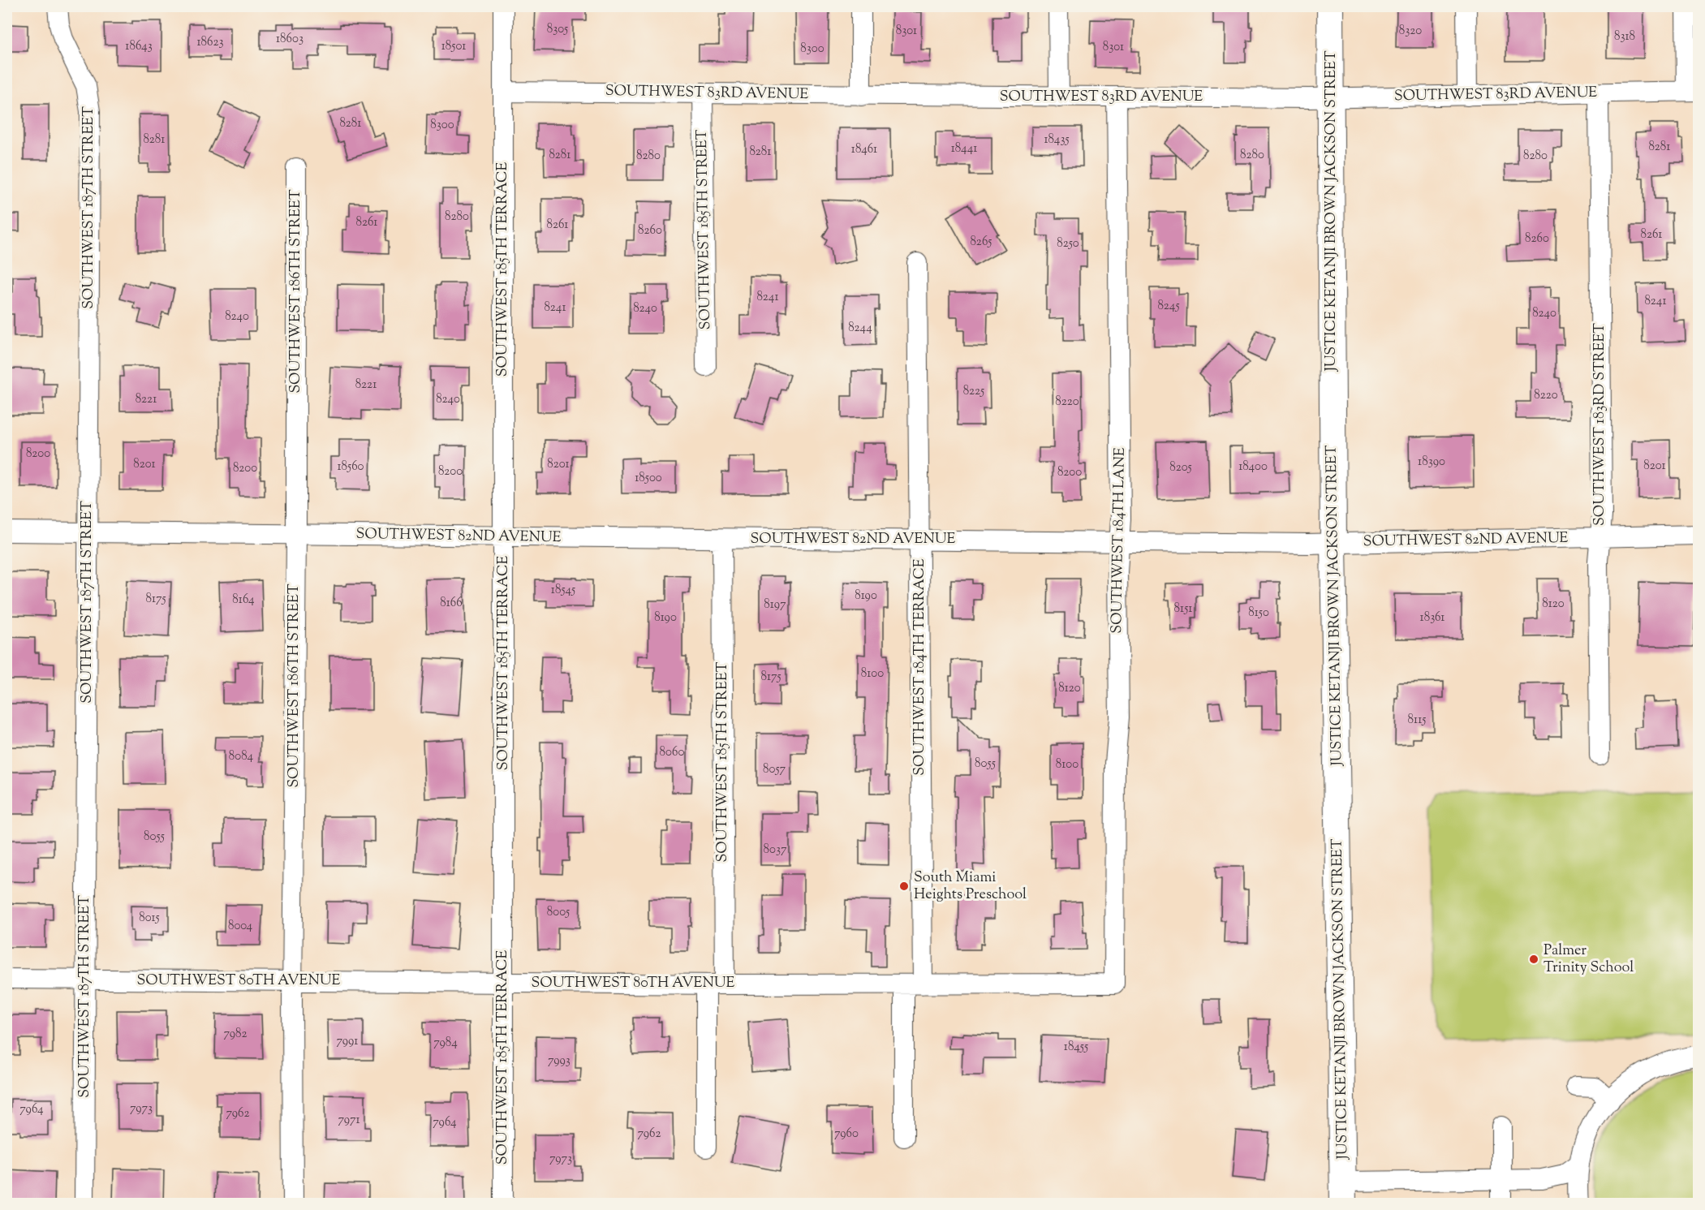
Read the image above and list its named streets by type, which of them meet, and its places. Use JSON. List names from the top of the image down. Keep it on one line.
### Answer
{"streets":{"main road":["JUSTICE KETANJI BROWN JACKSON STREET"],"street":["SOUTHWEST 83RD AVENUE","SOUTHWEST 187TH STREET","SOUTHWEST 185TH STREET","SOUTHWEST 185TH TERRACE","SOUTHWEST 186TH STREET","SOUTHWEST 183RD STREET","SOUTHWEST 82ND AVENUE","SOUTHWEST 184TH LANE","SOUTHWEST 184TH TERRACE","SOUTHWEST 80TH AVENUE"]},"crossings":[["SOUTHWEST 83RD AVENUE","JUSTICE KETANJI BROWN JACKSON STREET"],["SOUTHWEST 83RD AVENUE","SOUTHWEST 185TH STREET"],["SOUTHWEST 83RD AVENUE","SOUTHWEST 185TH TERRACE"],["SOUTHWEST 83RD AVENUE","SOUTHWEST 183RD STREET"],["SOUTHWEST 83RD AVENUE","SOUTHWEST 184TH LANE"],["SOUTHWEST 187TH STREET","SOUTHWEST 82ND AVENUE"],["SOUTHWEST 187TH STREET","SOUTHWEST 80TH AVENUE"],["JUSTICE KETANJI BROWN JACKSON STREET","SOUTHWEST 82ND AVENUE"],["SOUTHWEST 185TH STREET","SOUTHWEST 82ND AVENUE"],["SOUTHWEST 185TH STREET","SOUTHWEST 80TH AVENUE"],["SOUTHWEST 185TH TERRACE","SOUTHWEST 82ND AVENUE"],["SOUTHWEST 185TH TERRACE","SOUTHWEST 80TH AVENUE"],["SOUTHWEST 186TH STREET","SOUTHWEST 82ND AVENUE"],["SOUTHWEST 186TH STREET","SOUTHWEST 80TH AVENUE"],["SOUTHWEST 183RD STREET","SOUTHWEST 82ND AVENUE"],["SOUTHWEST 82ND AVENUE","SOUTHWEST 184TH LANE"],["SOUTHWEST 82ND AVENUE","SOUTHWEST 184TH TERRACE"],["SOUTHWEST 184TH LANE","SOUTHWEST 80TH AVENUE"],["SOUTHWEST 184TH TERRACE","SOUTHWEST 80TH AVENUE"]],"places":["South Miami Heights Preschool","Palmer Trinity School"],"house_numbers":["8305","8301","8320","8318","18603","18623","18643","18501","8301","8300","8281","8300","8281","18435","8281","18441","18461","8281","8281","8280","8280","8280","8280","8261","8261","8260","8261","8260","8265","8250","8241","8241","8245","8241","8240","8240","8240","8244","8221","8225","8220","8221","8240","8220","8200","18390","8201","8201","8201","18560","18400","8205","8200","8200","8200","18500","18545","8190","8175","8164","8166","8120","8197","8151","8150","8190","18361","8100","8175","8120","8115","8060","8084","8055","8100","8057","8055","8037","8005","8015","8004","7982","7991","7984","18455","7993","7973","7964","7962","7971","7964","7962","7960","7973"]}
